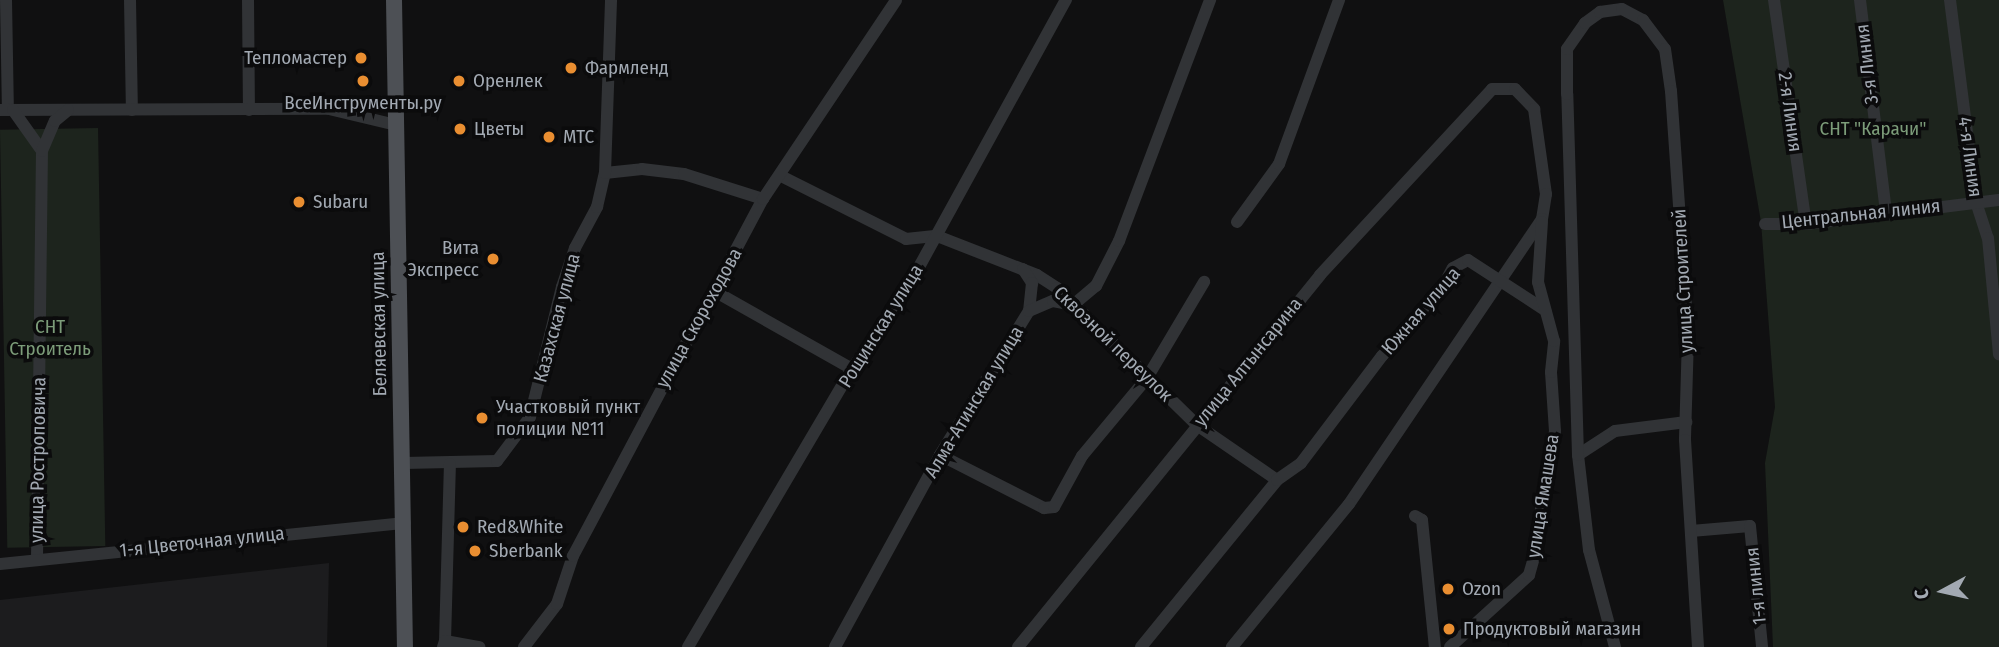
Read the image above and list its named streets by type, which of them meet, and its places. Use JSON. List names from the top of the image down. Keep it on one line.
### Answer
{"streets":{"main road":["Беляевская улица"],"street":["3-я Линия","2-я Линия","4-я Линия","Центральная линия","улица Строителей","Южная улица","Казахская улица","улица Скороходова","Рощинская улица","Сквозной переулок","улица Алтынсарина","Алма-Атинская улица","улица Ростроповича","улица Ямашева","1-я Цветочная улица","1-я линия"]},"crossings":[["3-я Линия","Центральная линия"],["2-я Линия","Центральная линия"],["4-я Линия","Центральная линия"],["улица Строителей","1-я линия"],["Южная улица","Сквозной переулок"],["улица Скороходова","Сквозной переулок"],["Беляевская улица","1-я Цветочная улица"],["Рощинская улица","Сквозной переулок"],["Сквозной переулок","улица Алтынсарина"],["Сквозной переулок","Алма-Атинская улица"],["улица Алтынсарина","улица Ямашева"],["улица Ростроповича","1-я Цветочная улица"]],"parks":["СНТ \"Карачи\"","СНТ Строитель"],"places":["Тепломастер","Фармленд","ВсеИнструменты.ру","Оренлек","Цветы","МТС","Subaru","Вита Экспресс","Участковый пункт полиции №11","Red&White","Sberbank","Ozon","Продуктовый магазин"],"north":"left"}
